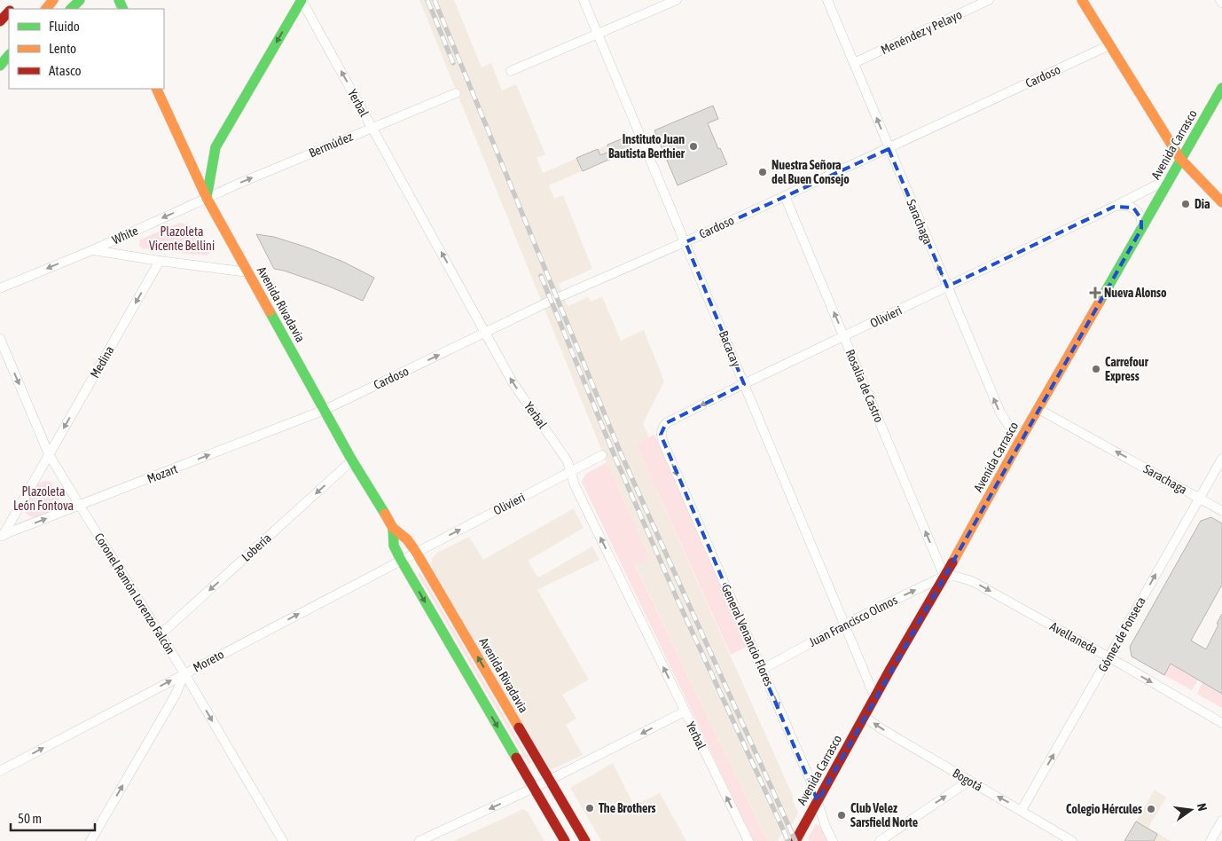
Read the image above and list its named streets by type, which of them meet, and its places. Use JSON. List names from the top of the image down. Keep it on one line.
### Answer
{"streets":{"main road":["Avenida Carrasco","Avenida Rivadavia"],"street":["Menéndez y Pelayo","Cardoso","Yerbal","Bermúdez","Sarachaga","White","Olivieri","Bacacay","Medina","Rosalia de Castro","Mozart","Lobería","Coronel Ramón Lorenzo Falcón","Juan Francisco Olmos","Gómez de Fonseca","General Venancio Flores","Avellaneda","Moreto","Bogotá"]},"crossings":[["Menéndez y Pelayo","Sarachaga"],["Cardoso","Yerbal"],["Cardoso","Sarachaga"],["Cardoso","Avenida Rivadavia"],["Cardoso","Bacacay"],["Cardoso","Rosalia de Castro"],["Cardoso","Mozart"],["Yerbal","Bermúdez"],["Yerbal","Olivieri"],["Bermúdez","White"],["Bermúdez","Avenida Rivadavia"],["Avenida Carrasco","Sarachaga"],["Avenida Carrasco","Olivieri"],["Avenida Carrasco","Bacacay"],["Avenida Carrasco","Rosalia de Castro"],["Avenida Carrasco","Juan Francisco Olmos"],["Avenida Carrasco","General Venancio Flores"],["Avenida Carrasco","Avellaneda"],["Avenida Carrasco","Bogotá"],["Sarachaga","Olivieri"],["Sarachaga","Gómez de Fonseca"],["White","Avenida Rivadavia"],["White","Medina"],["Avenida Rivadavia","Olivieri"],["Avenida Rivadavia","Mozart"],["Avenida Rivadavia","Lobería"],["Avenida Rivadavia","Moreto"],["Olivieri","Bacacay"],["Olivieri","Rosalia de Castro"],["Olivieri","General Venancio Flores"],["Olivieri","Moreto"],["Bacacay","Juan Francisco Olmos"],["Medina","Mozart"],["Medina","Coronel Ramón Lorenzo Falcón"],["Rosalia de Castro","Juan Francisco Olmos"],["Rosalia de Castro","Avellaneda"],["Mozart","Coronel Ramón Lorenzo Falcón"],["Lobería","Coronel Ramón Lorenzo Falcón"],["Coronel Ramón Lorenzo Falcón","Moreto"],["Juan Francisco Olmos","General Venancio Flores"],["Juan Francisco Olmos","Avellaneda"],["Gómez de Fonseca","Avellaneda"],["Gómez de Fonseca","Bogotá"]],"one_way":["Yerbal","Bermúdez","Sarachaga","White","Medina","Rosalia de Castro","Mozart","Lobería","Coronel Ramón Lorenzo Falcón","Juan Francisco Olmos","Gómez de Fonseca","General Venancio Flores","Avellaneda","Moreto","Bogotá"],"parks":["Plazoleta Vicente Bellini","Plazoleta León Fontova"],"places":{"other":["Instituto Juan Bautista Berthier","Nuestra Señora del Buen Consejo","Dia","Carrefour Express","The Brothers","Colegio Hércules","Club Velez Sarsfield Norte"],"health":["Nueva Alonso"]},"legend":["Fluido","Lento","Atasco"],"scale_bar":"50 m","north":"right"}
